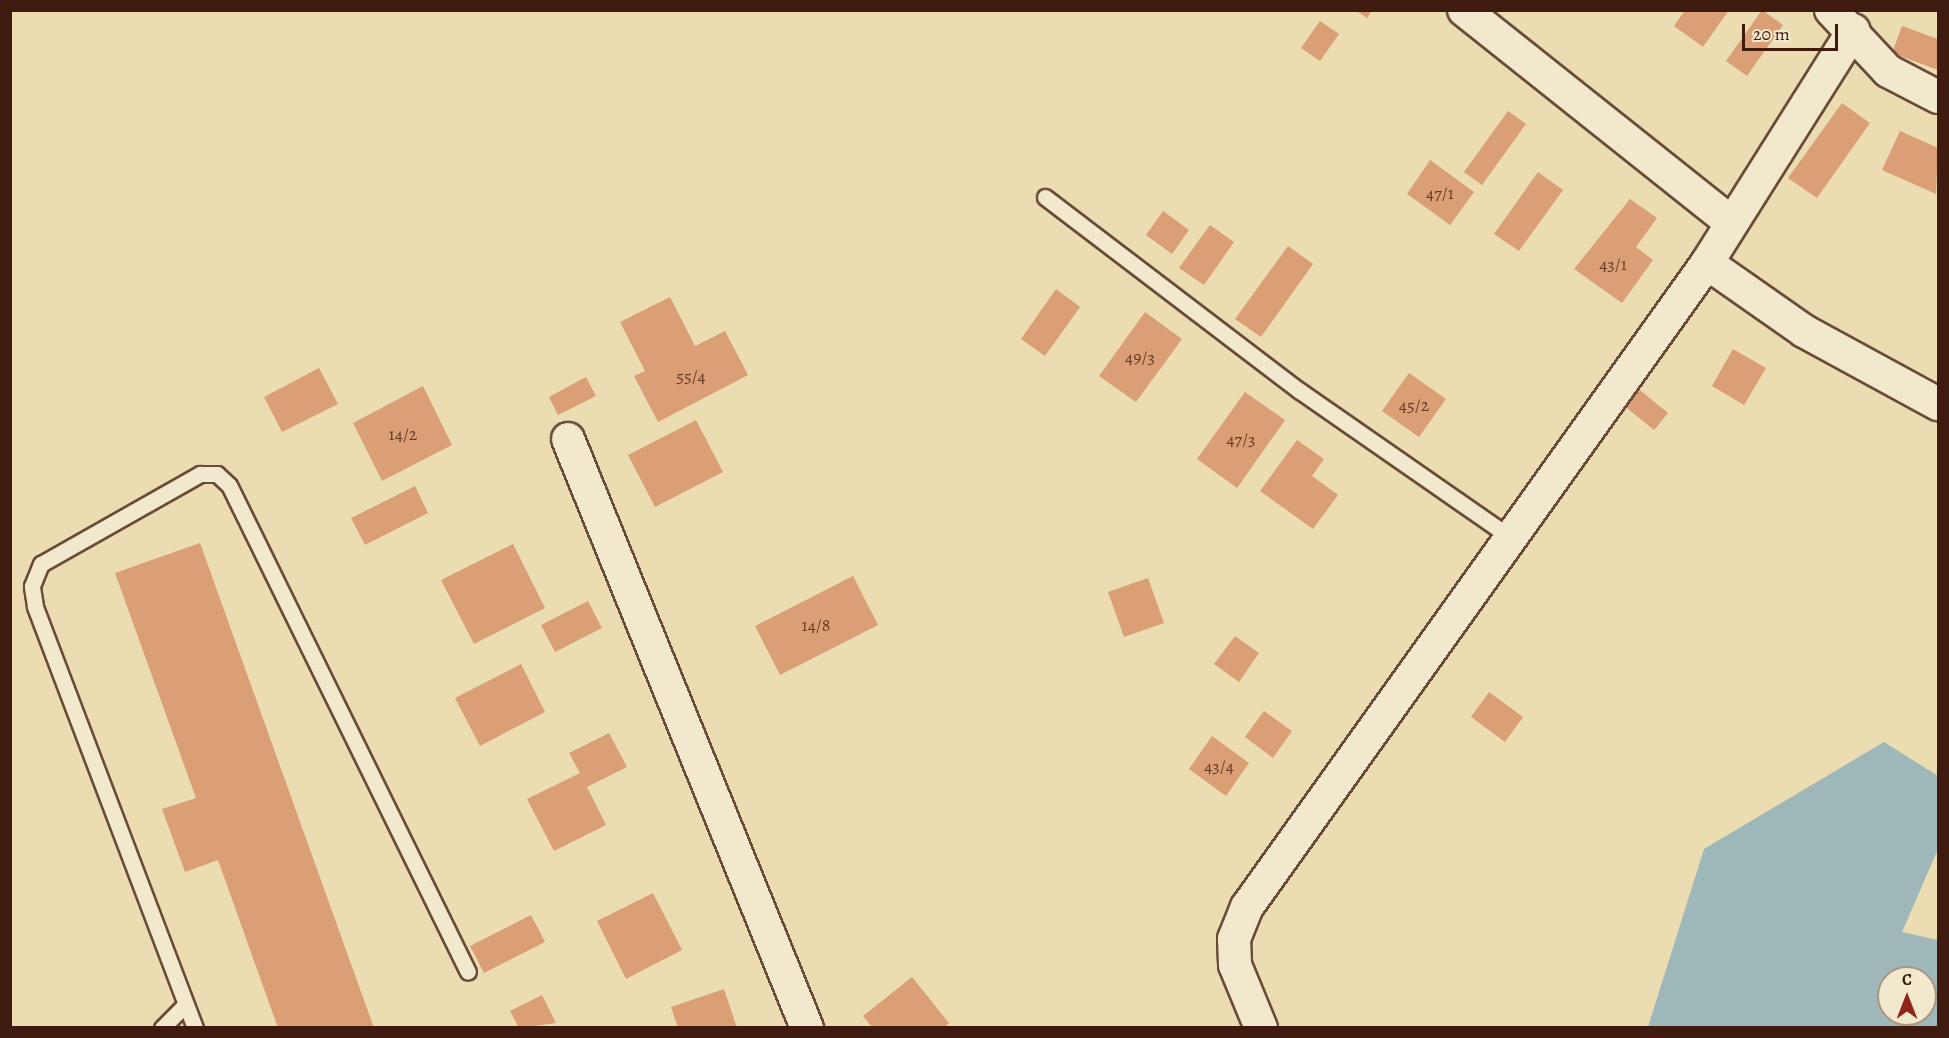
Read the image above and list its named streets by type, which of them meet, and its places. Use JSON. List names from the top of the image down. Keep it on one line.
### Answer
{"house_numbers":["47/1","43/1","49/3","55/4","45/2","14/2","47/3","14/8","43/4"],"scale_bar":"20 m","north":"top"}
